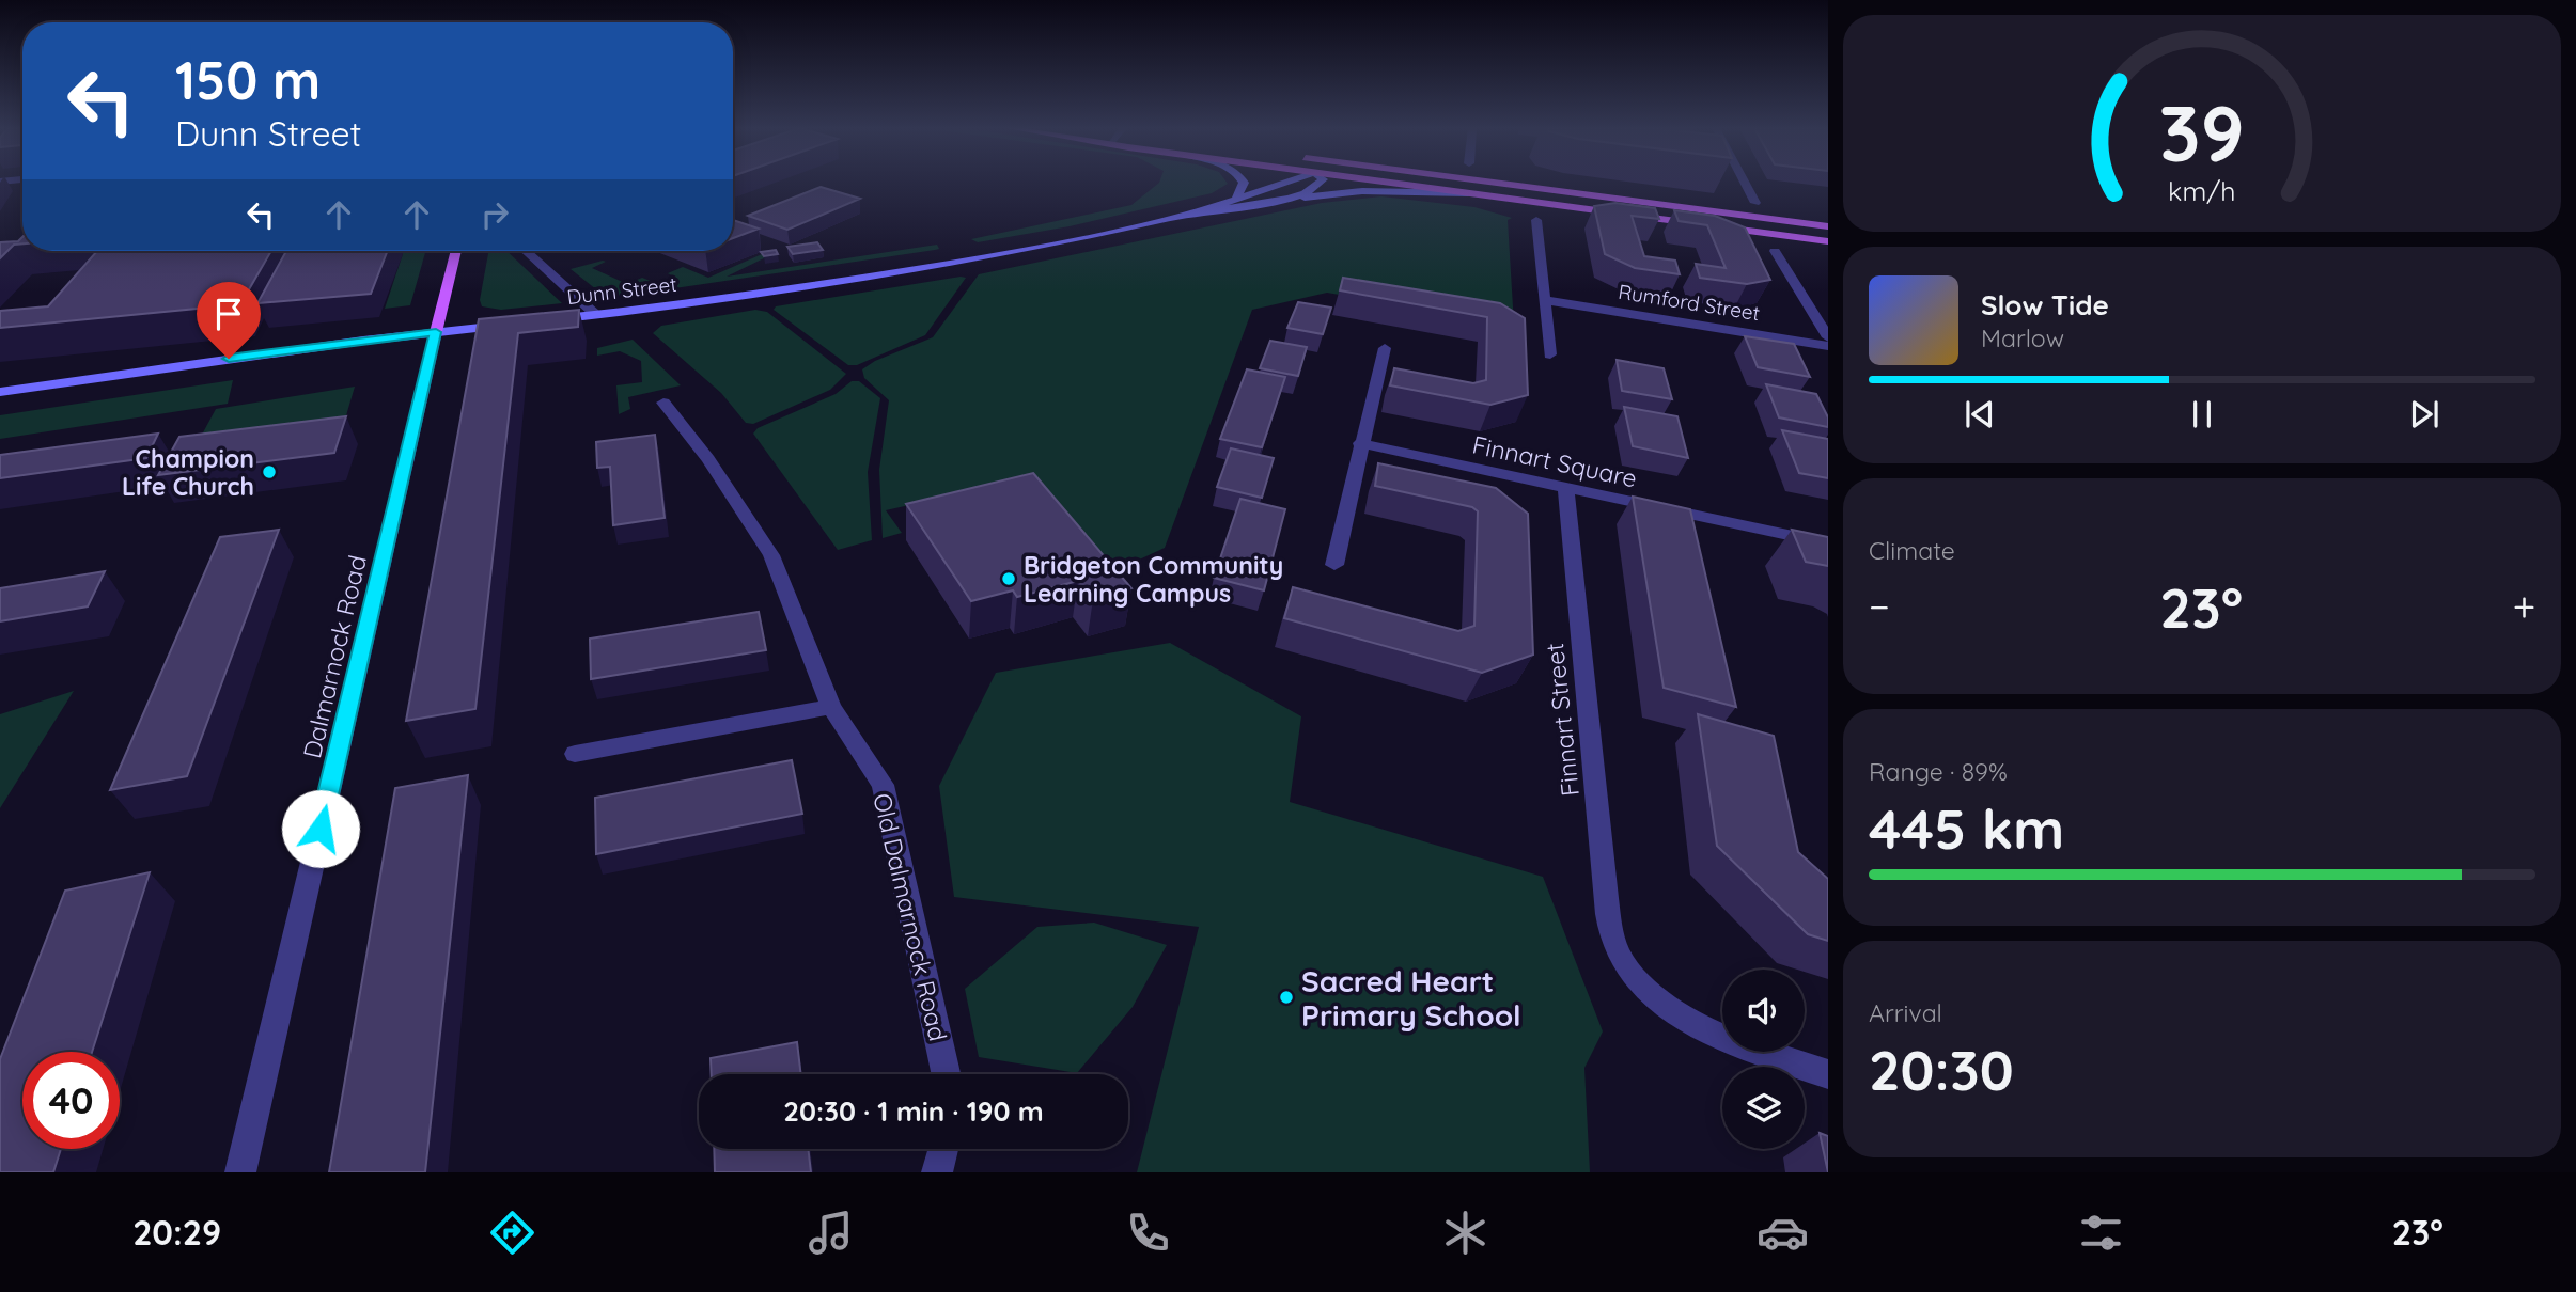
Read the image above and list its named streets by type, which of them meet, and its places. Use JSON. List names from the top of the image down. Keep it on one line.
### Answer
{"streets":{"main road":["Dunn Street","Dalmarnock Road"],"street":["Rumford Street","Finnart Square","Finnart Street","Old Dalmarnock Road"]},"crossings":[["Finnart Square","Finnart Street"]],"places":["Champion Life Church","Bridgeton Community Learning Campus","Sacred Heart Primary School"],"page":{"turn":["150 m","Dunn Street"],"song":["Slow Tide","Marlow"],"tile":["Climate",["Range · 89%","445 km"],["Arrival","20:30"]],"heat":["−","23°","+"],"limit":"40","trip":"20:30 · 1 min · 190 m","tabs":["20:29","23°"],"gauge":["39","km/h"]}}
